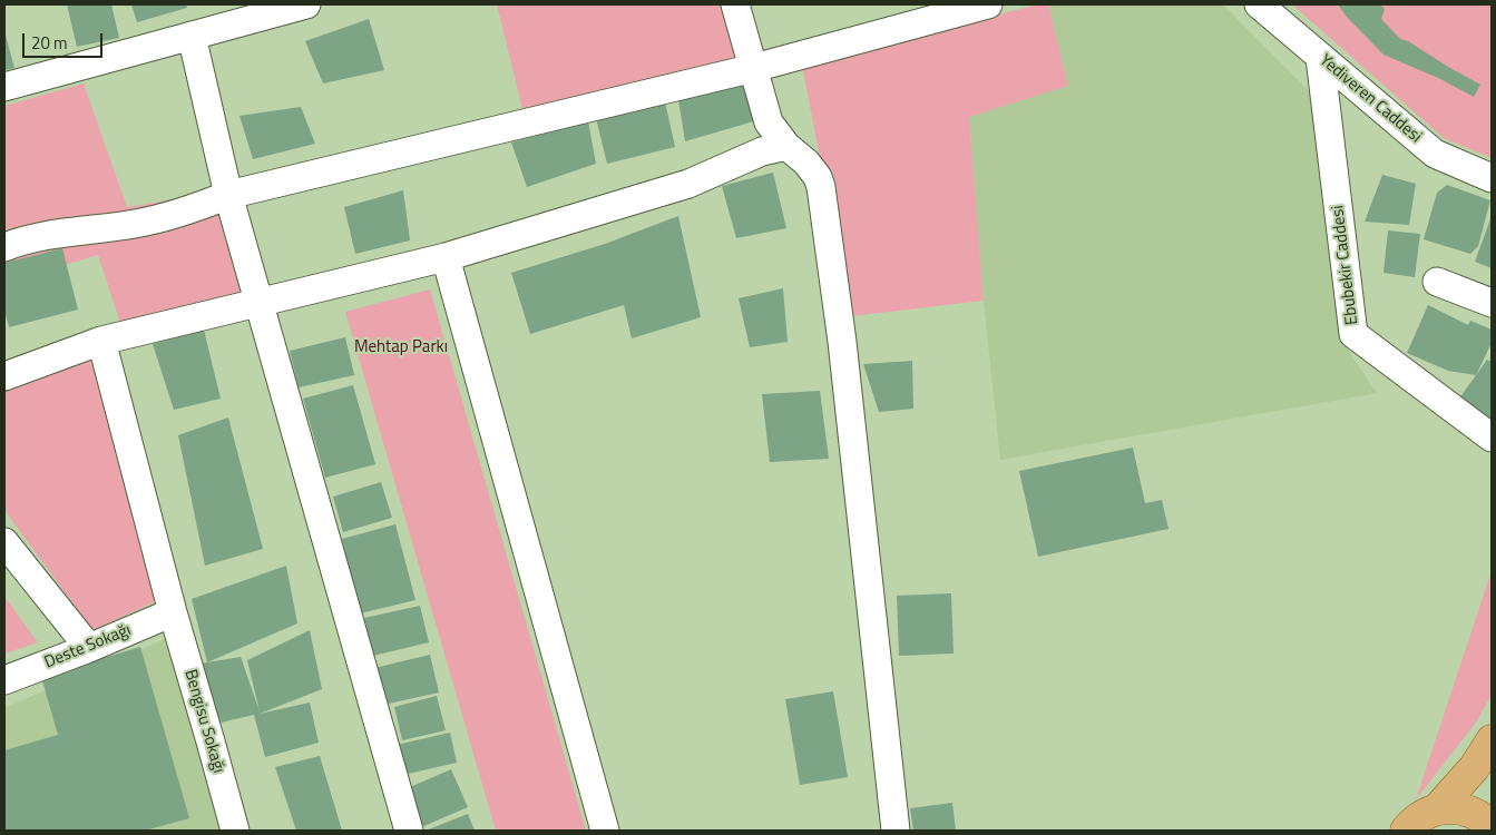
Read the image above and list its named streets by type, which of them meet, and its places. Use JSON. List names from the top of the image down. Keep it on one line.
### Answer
{"streets":{"street":["Yediveren Caddesi","Ebubekir Caddesi","Deste Sokağı","Bengisu Sokağı"]},"crossings":[["Yediveren Caddesi","Ebubekir Caddesi"],["Deste Sokağı","Bengisu Sokağı"]],"parks":["Mehtap Parkı"],"scale_bar":"20 m"}
